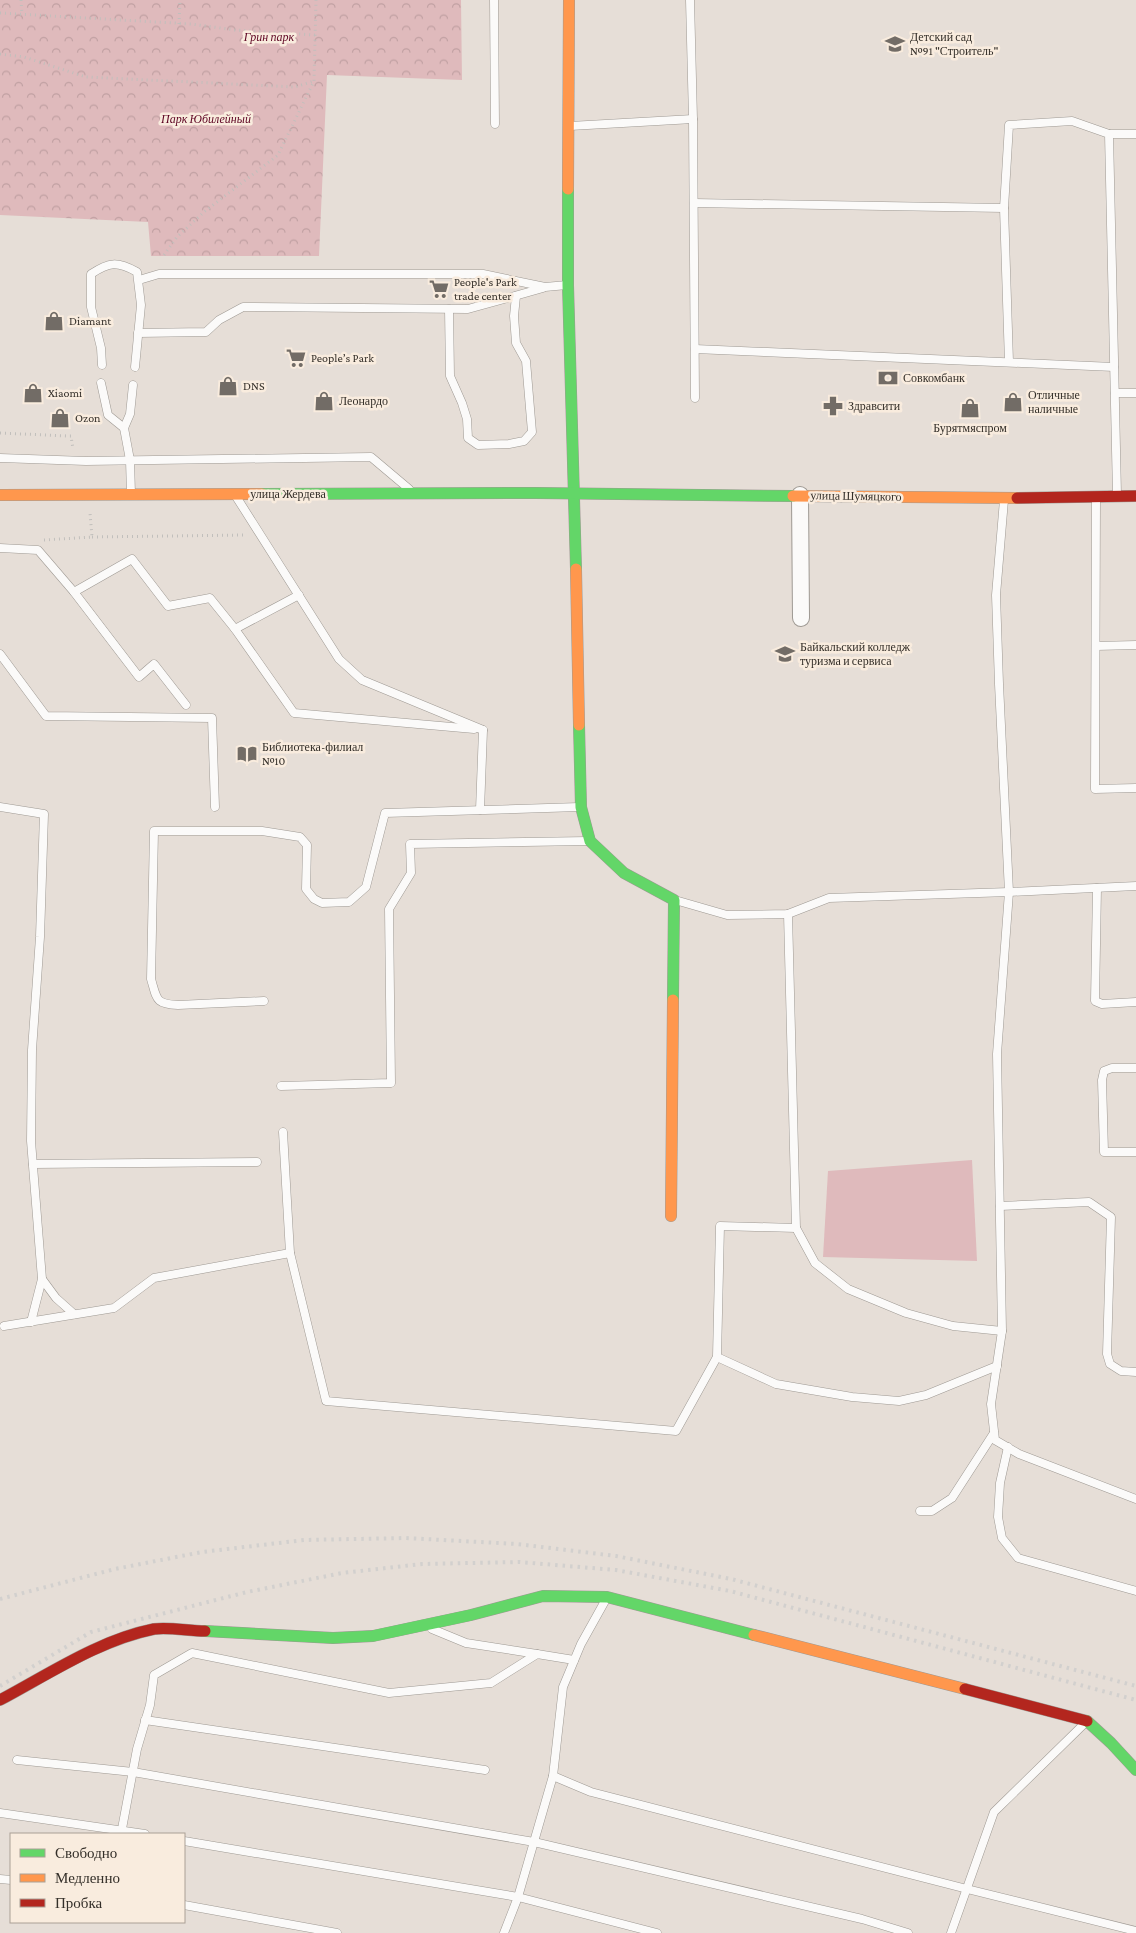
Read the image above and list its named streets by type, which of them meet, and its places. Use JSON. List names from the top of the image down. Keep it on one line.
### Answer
{"streets":{"street":["улица Жердева","улица Шумяцкого"]},"crossings":[["улица Жердева","улица Шумяцкого"]],"parks":["Грин парк","Парк Юбилейный"],"places":{"school or university":["Детский сад №91 \"Строитель\"","Байкальский колледж туризма и сервиса"],"supermarket":["People's Park trade center","People’s Park"],"shop":["Diamant","DNS","Xiaomi","Леонардо","Отличные наличные","Бурятмяспром","Ozon"],"bank":["Совкомбанк"],"pharmacy":["Здравсити"],"library":["Библиотека-филиал №10"]},"legend":["Свободно","Медленно","Пробка"]}
